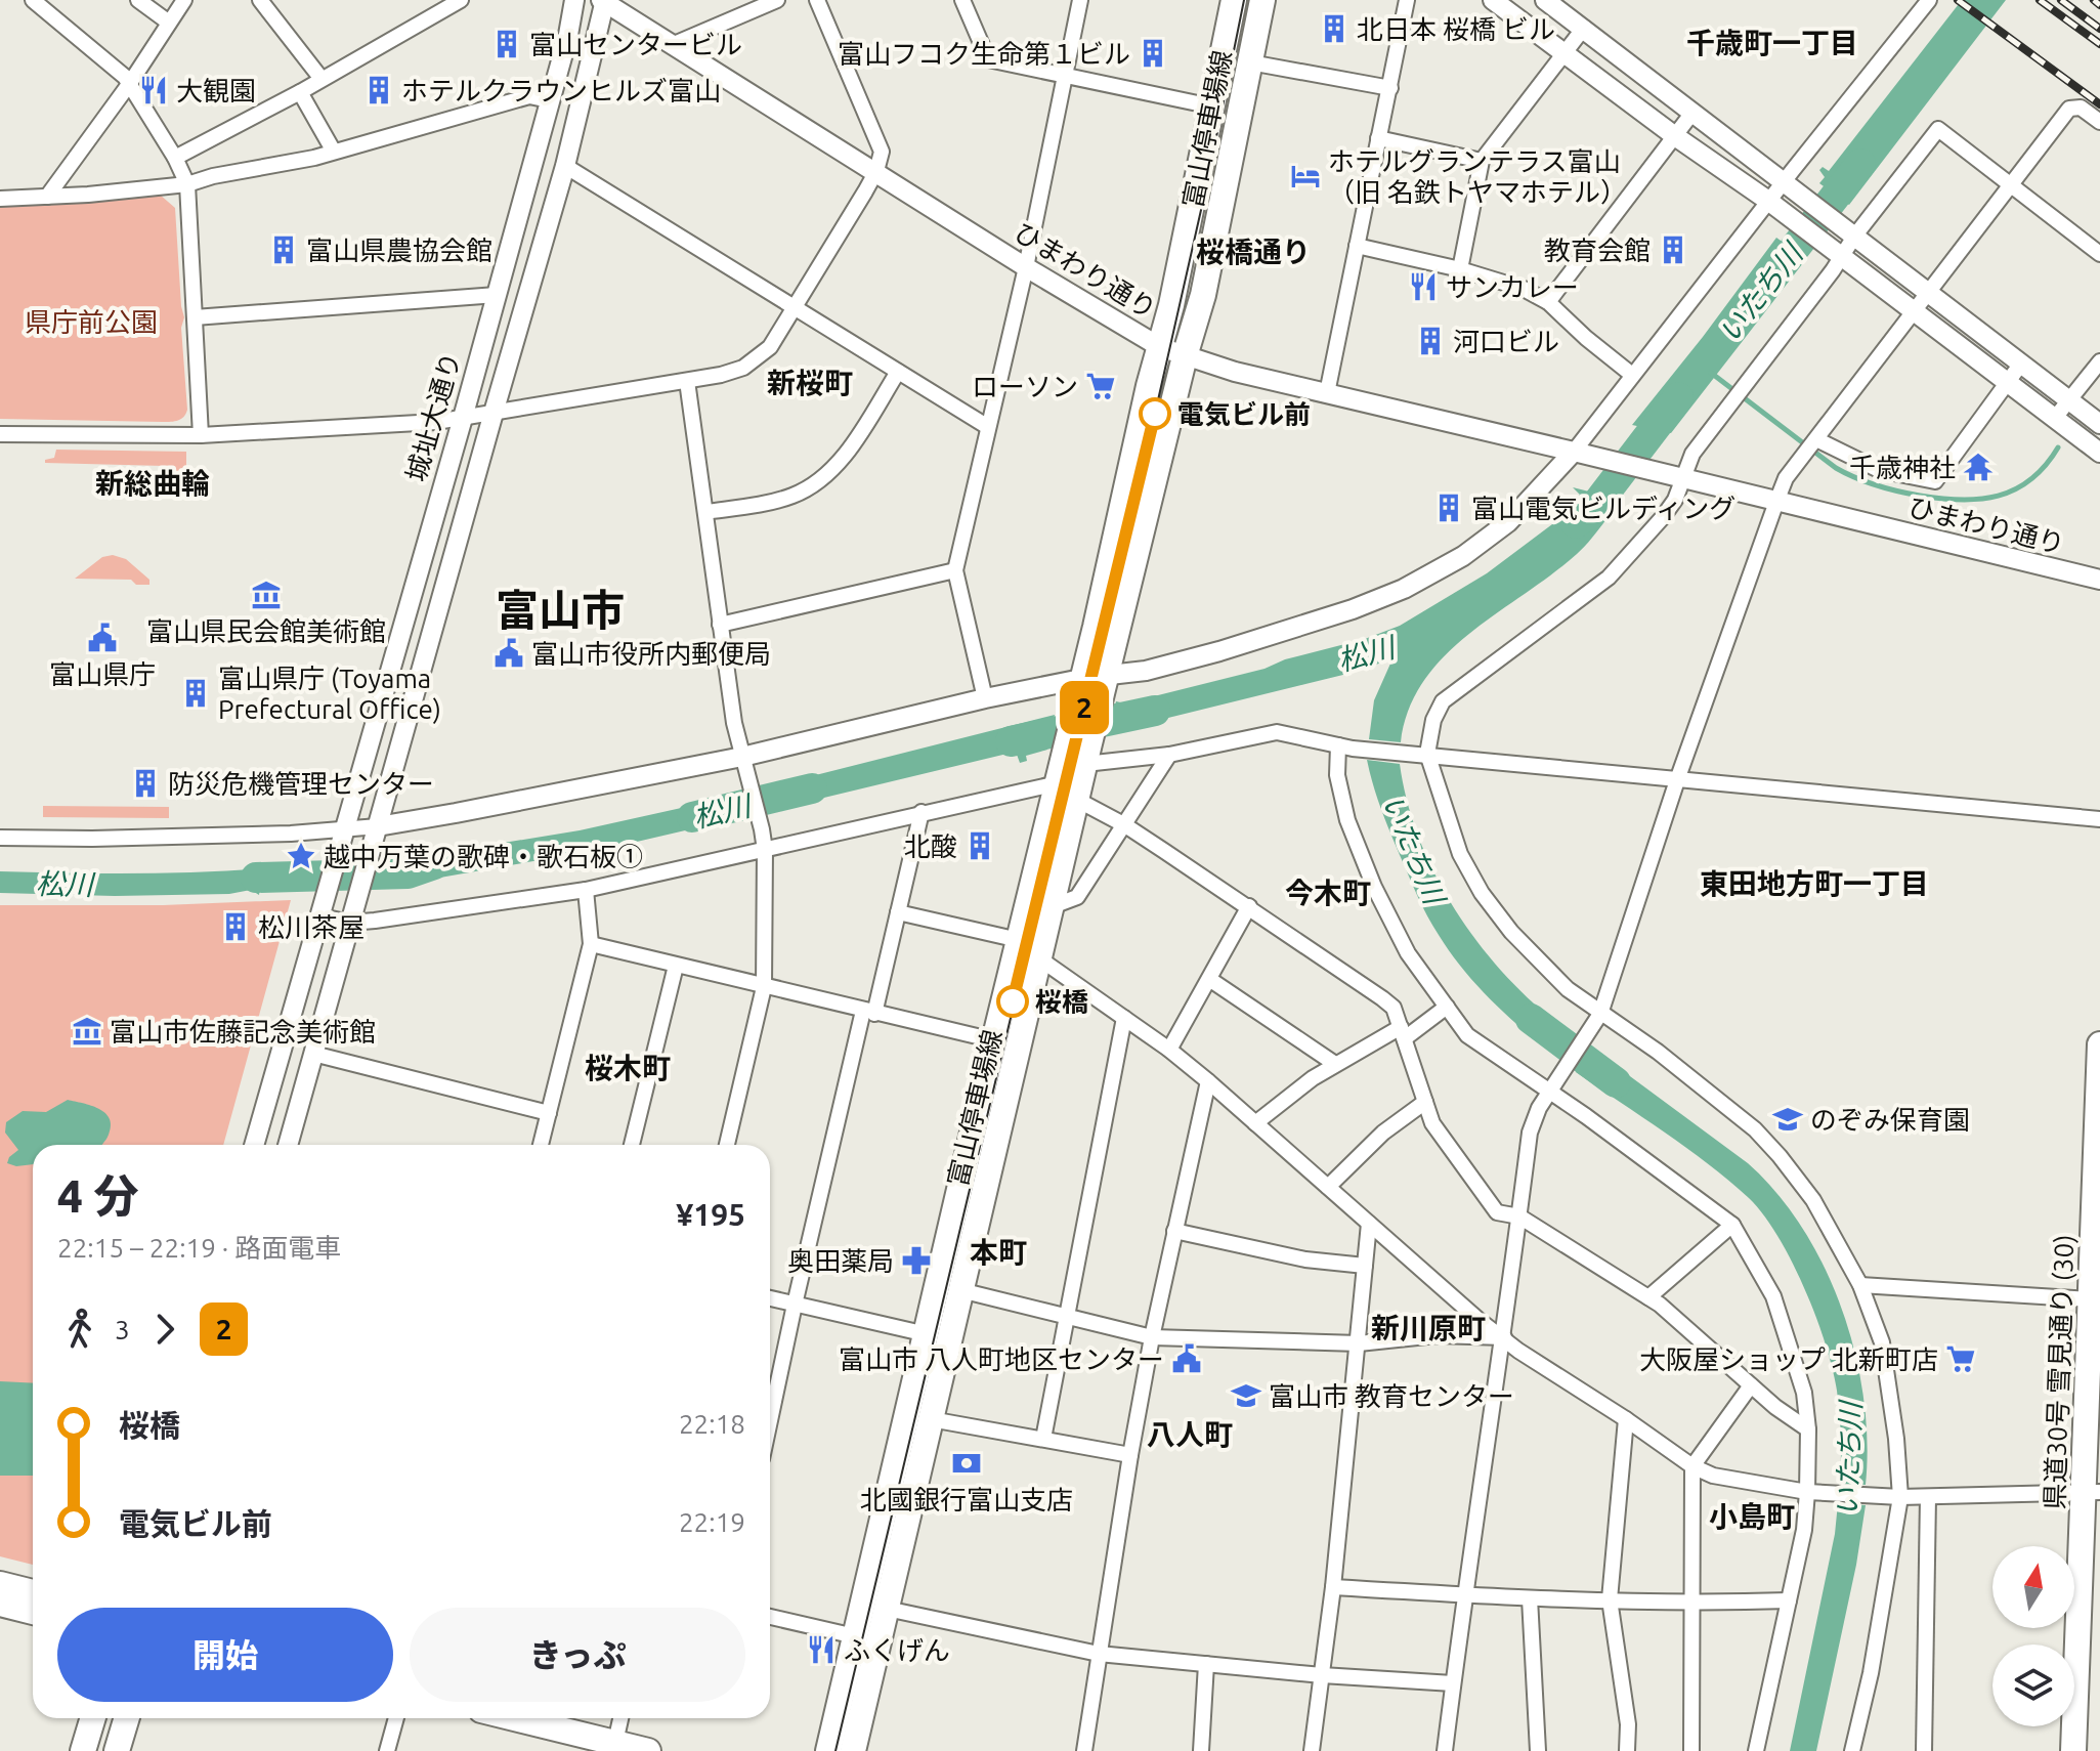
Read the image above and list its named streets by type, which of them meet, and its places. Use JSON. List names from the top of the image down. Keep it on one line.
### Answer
{"streets":{"main road":["富山停車場線","県道30号 雪見通り (30)"],"street":["ひまわり通り","城址大通り"]},"crossings":[["富山停車場線","ひまわり通り"]],"districts":["千歳町一丁目","桜橋通り","新桜町","新総曲輪","富山市","東田地方町一丁目","今木町","桜木町","本町","新川原町","八人町","小島町"],"water":["いたち川","松川"],"parks":["県庁前公園"],"places":{"building":["北日本 桜橋 ビル","富山センタービル","富山フコク生命第１ビル","ホテルクラウンヒルズ富山","富山県農協会館","教育会館","河口ビル","富山電気ビルディング","富山県庁 (Toyama Prefectural Office)","防災危機管理センター","北酸","松川茶屋"],"restaurant":["大観園","サンカレー","ふくげん"],"hotel":["ホテルグランテラス富山 （旧 名鉄トヤマホテル）"],"supermarket":["ローソン","大阪屋ショップ 北新町店"],"other":["電気ビル前","桜橋"],"temple":["千歳神社"],"museum":["富山県民会館美術館","富山市佐藤記念美術館"],"public building":["富山県庁","富山市役所内郵便局","富山市 八人町地区センター"],"place":["越中万葉の歌碑・歌石板①"],"school or university":["のぞみ保育園","富山市 教育センター"],"pharmacy":["奥田薬局"],"bank":["北國銀行富山支店"]},"lines":["tram line 2"],"north":"top","page":{"on_map":"2","heading":["4 分","22:15 – 22:19 · 路面電車","¥195"],"legs":["3","2"],"list":[{"name":"桜橋","value":"22:18"},{"name":"電気ビル前","value":"22:19"}],"buttons":["開始","きっぷ"]}}
